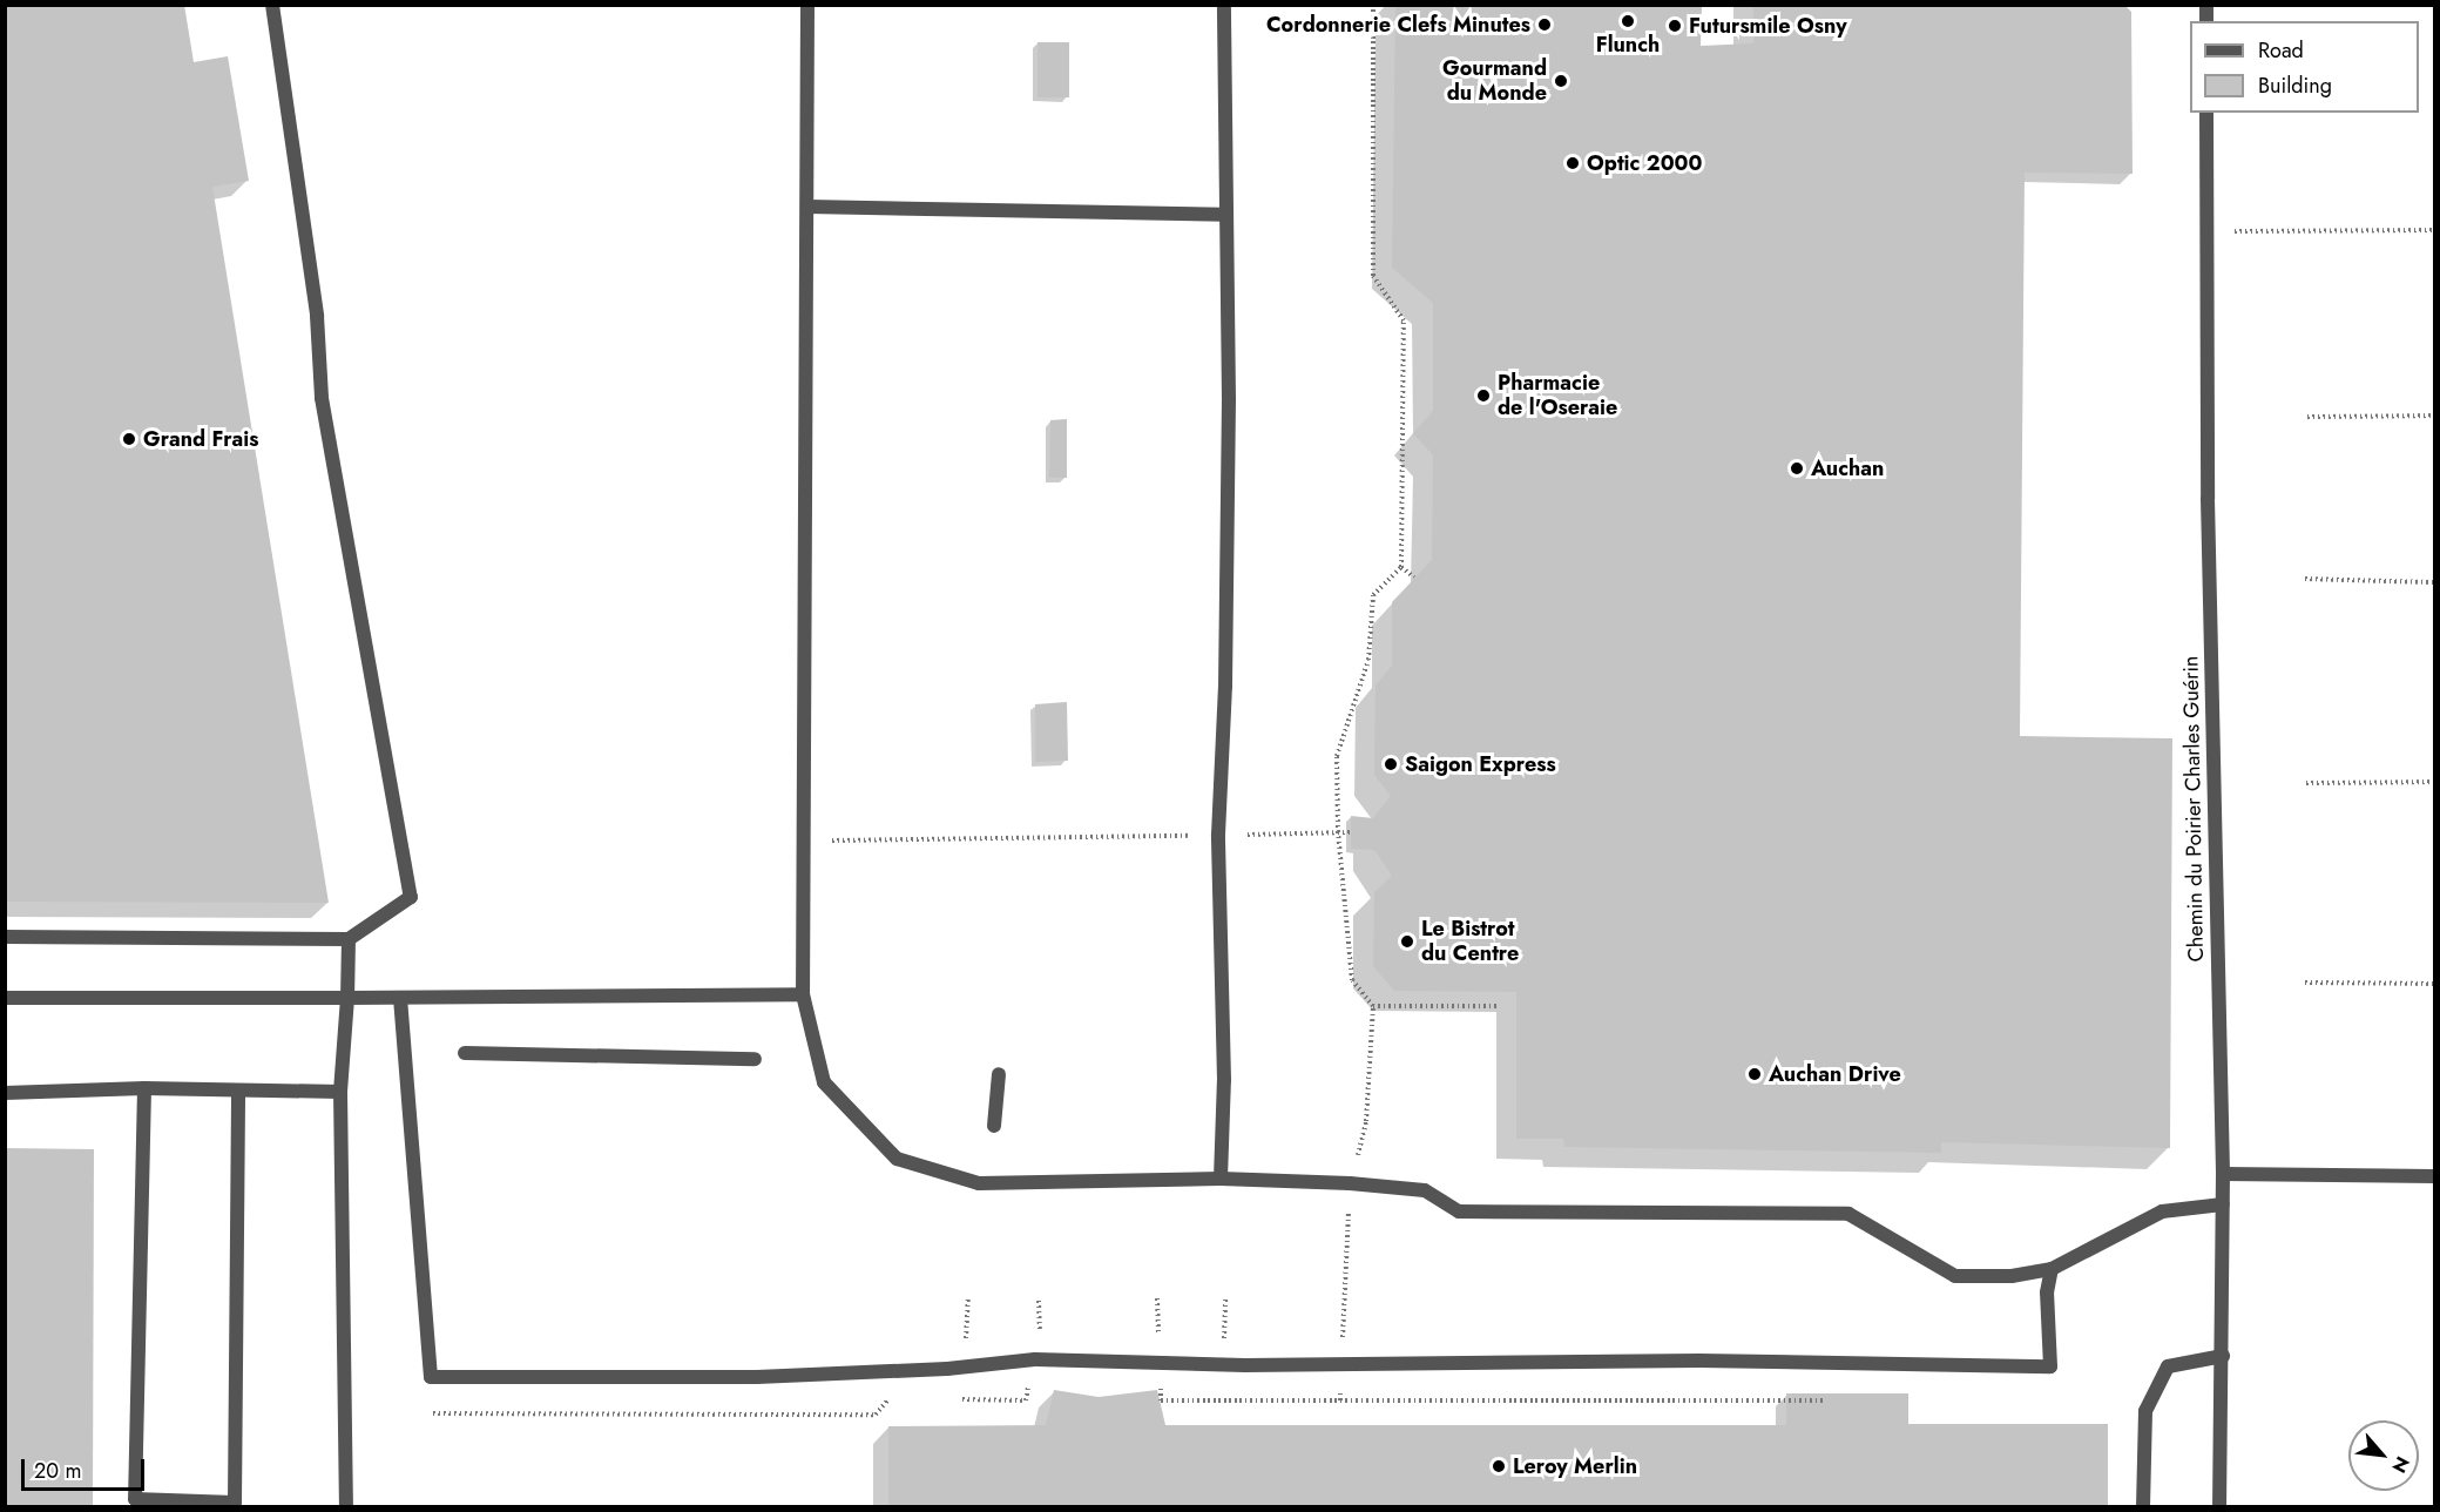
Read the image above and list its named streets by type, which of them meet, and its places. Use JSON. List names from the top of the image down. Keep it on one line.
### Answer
{"streets":{"street":["Chemin du Poirier Charles Guérin"]},"places":["Flunch","Cordonnerie Clefs Minutes","Futursmile Osny","Gourmand du Monde","Optic 2000","Pharmacie de l'Oseraie","Grand Frais","Auchan","Saigon Express","Le Bistrot du Centre","Auchan Drive","Leroy Merlin"],"legend":["Road","Building"],"scale_bar":"20 m","north":"bottom right"}
